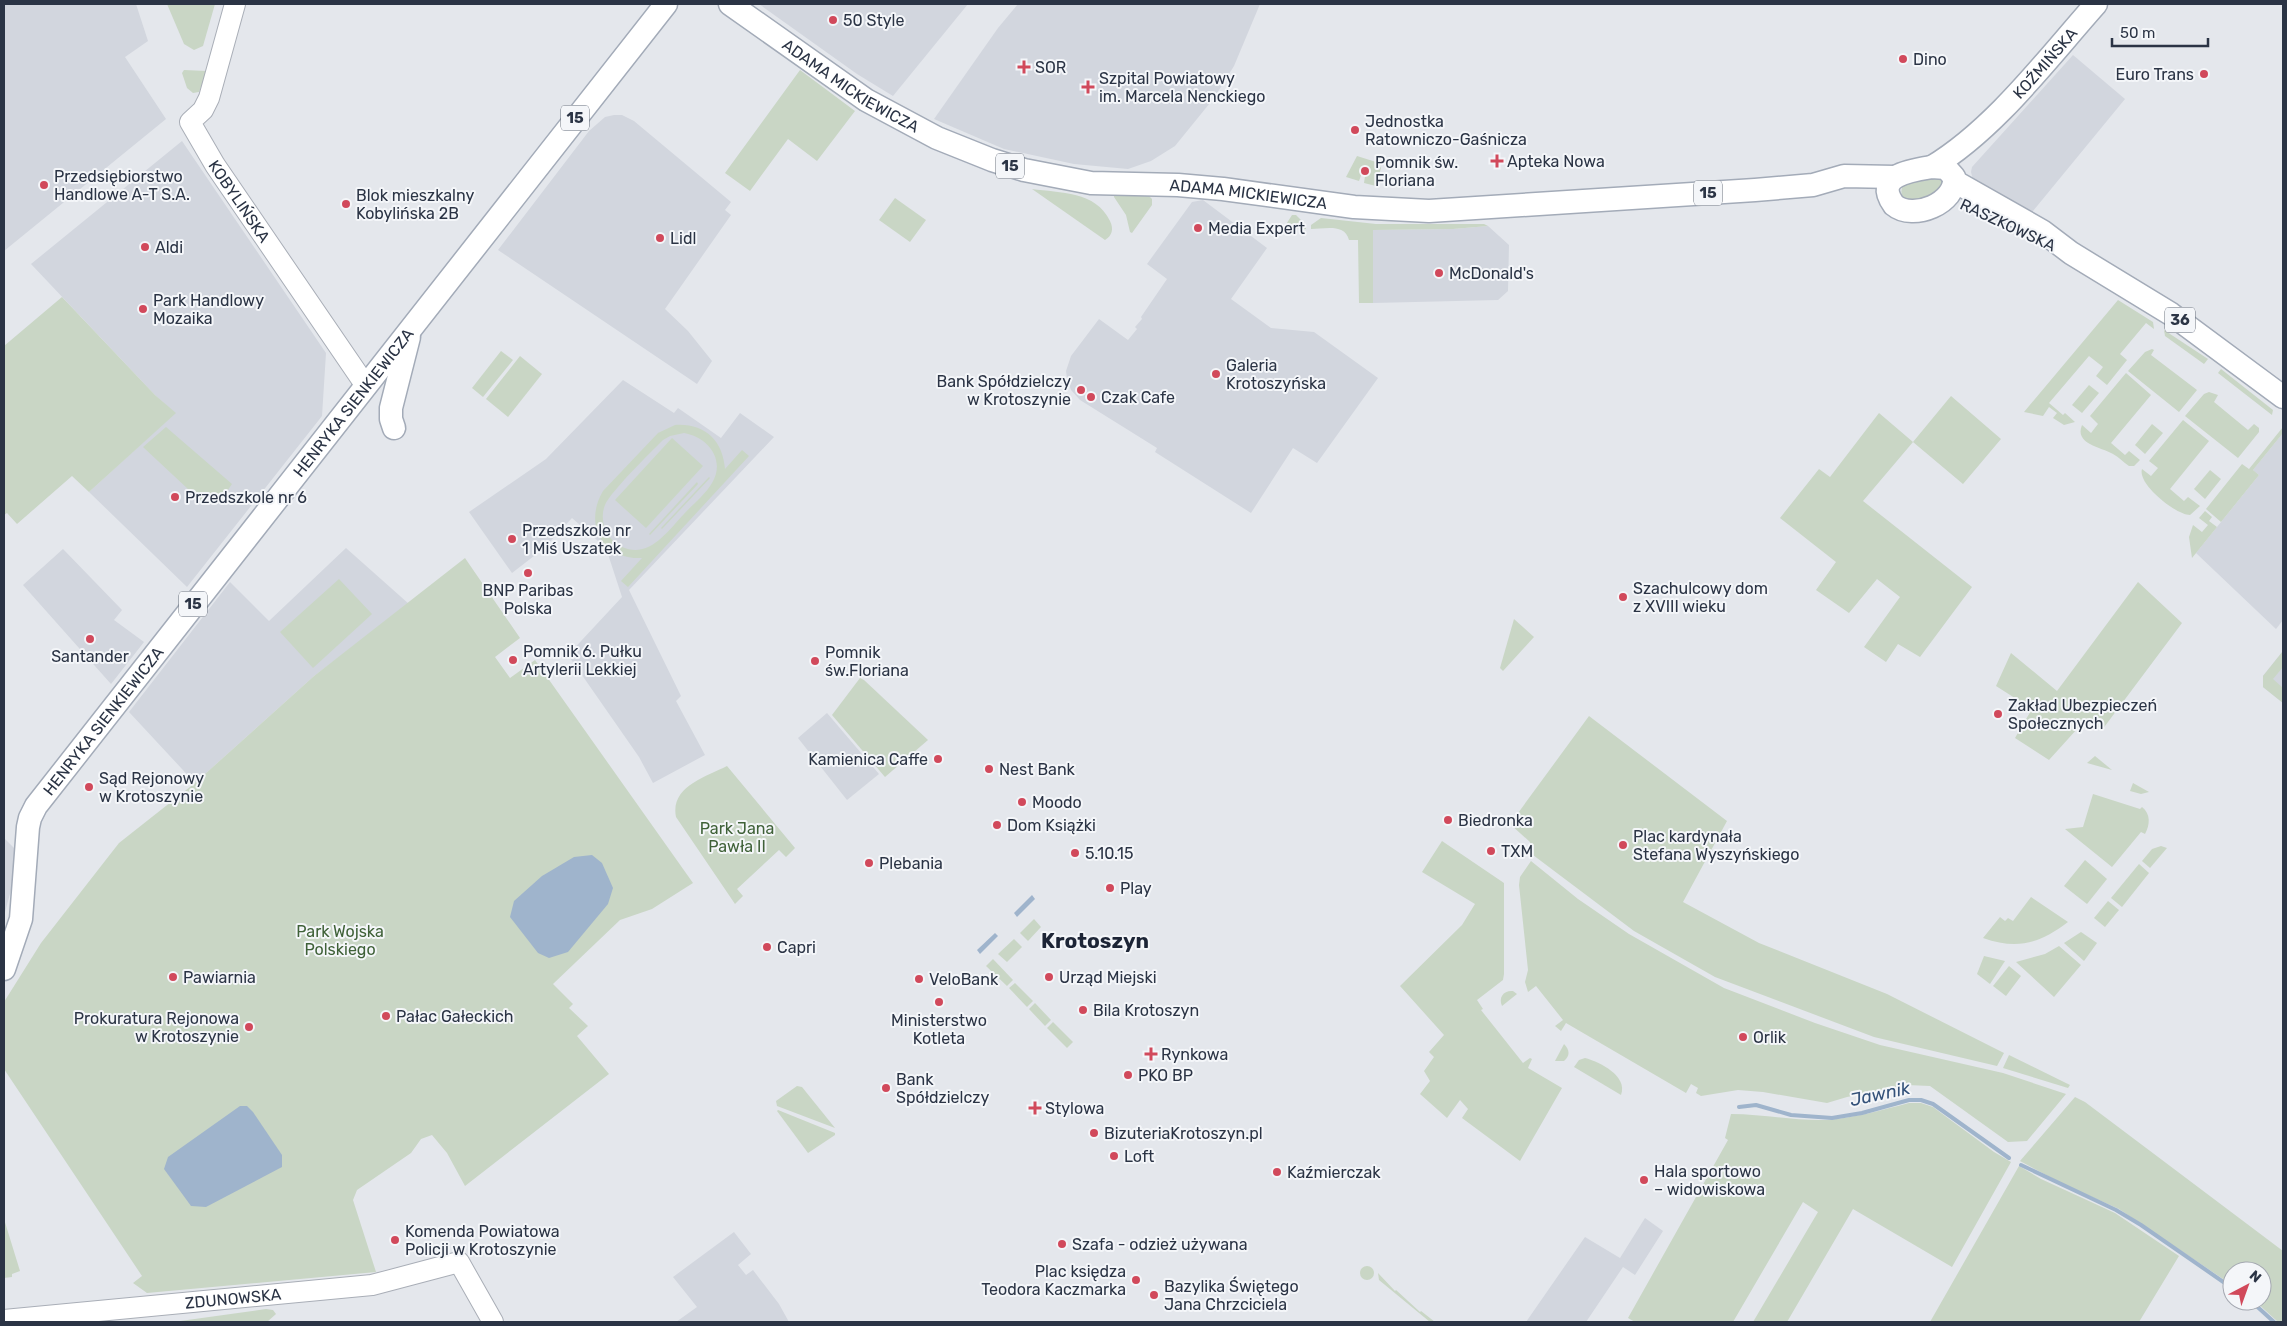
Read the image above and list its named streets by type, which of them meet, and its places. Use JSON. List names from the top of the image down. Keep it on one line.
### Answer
{"streets":{"main road":["KOŹMIŃSKA","ADAMA MICKIEWICZA","15","RASZKOWSKA","36","HENRYKA SIENKIEWICZA"],"street":["KOBYLIŃSKA","ZDUNOWSKA"]},"crossings":[["KOŹMIŃSKA","ADAMA MICKIEWICZA"],["KOŹMIŃSKA","15"],["KOŹMIŃSKA","RASZKOWSKA"],["ADAMA MICKIEWICZA","15"],["ADAMA MICKIEWICZA","RASZKOWSKA"],["15","RASZKOWSKA"],["KOBYLIŃSKA","HENRYKA SIENKIEWICZA"]],"districts":["Krotoszyn"],"water":["Jawnik"],"parks":["Park Jana Pawła II","Park Wojska Polskiego"],"places":{"other":["50 Style","Dino","Euro Trans","Jednostka Ratowniczo-Gaśnicza","Pomnik św. Floriana","Przedsiębiorstwo Handlowe A-T S.A.","Blok mieszkalny Kobylińska 2B","Media Expert","Lidl","Aldi","McDonald's","Park Handlowy Mozaika","Galeria Krotoszyńska","Bank Spółdzielczy w Krotoszynie","Czak Cafe","Przedszkole nr 6","Przedszkole nr 1 Miś Uszatek","BNP Paribas Polska","Szachulcowy dom z XVIII wieku","Santander","Pomnik 6. Pułku Artylerii Lekkiej","Pomnik św.Floriana","Zakład Ubezpieczeń Społecznych","Kamienica Caffe","Nest Bank","Sąd Rejonowy w Krotoszynie","Moodo","Biedronka","Dom Książki","Plac kardynała Stefana Wyszyńskiego","TXM","5.10.15","Plebania","Play","Capri","Pawiarnia","Urząd Miejski","VeloBank","Ministerstwo Kotleta","Bila Krotoszyn","Pałac Gałeckich","Prokuratura Rejonowa w Krotoszynie","Orlik","PKO BP","Bank Spółdzielczy","BizuteriaKrotoszyn.pl","Loft","Kaźmierczak","Hala sportowo – widowiskowa","Komenda Powiatowa Policji w Krotoszynie","Szafa - odzież używana","Plac księdza Teodora Kaczmarka","Bazylika Świętego Jana Chrzciciela"],"health":["SOR","Szpital Powiatowy im. Marcela Nenckiego","Apteka Nowa","Rynkowa","Stylowa"]},"scale_bar":"50 m","north":"top right"}
